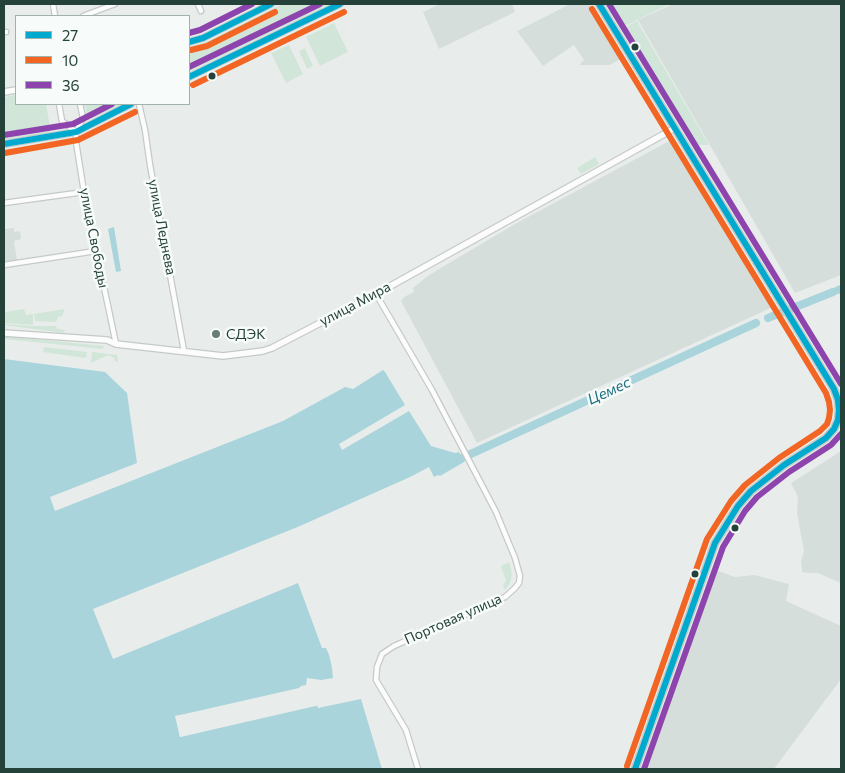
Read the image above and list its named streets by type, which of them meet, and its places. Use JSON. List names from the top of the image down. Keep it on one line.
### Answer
{"streets":{"street":["улица Леднева","улица Свободы","улица Мира","Портовая улица"]},"crossings":[["улица Леднева","улица Мира"],["улица Свободы","улица Мира"],["улица Мира","Портовая улица"]],"water":["Цемес"],"places":["СДЭК"],"lines":["transit line 27","transit line 36","transit line 10"],"legend":["27","10","36"]}
